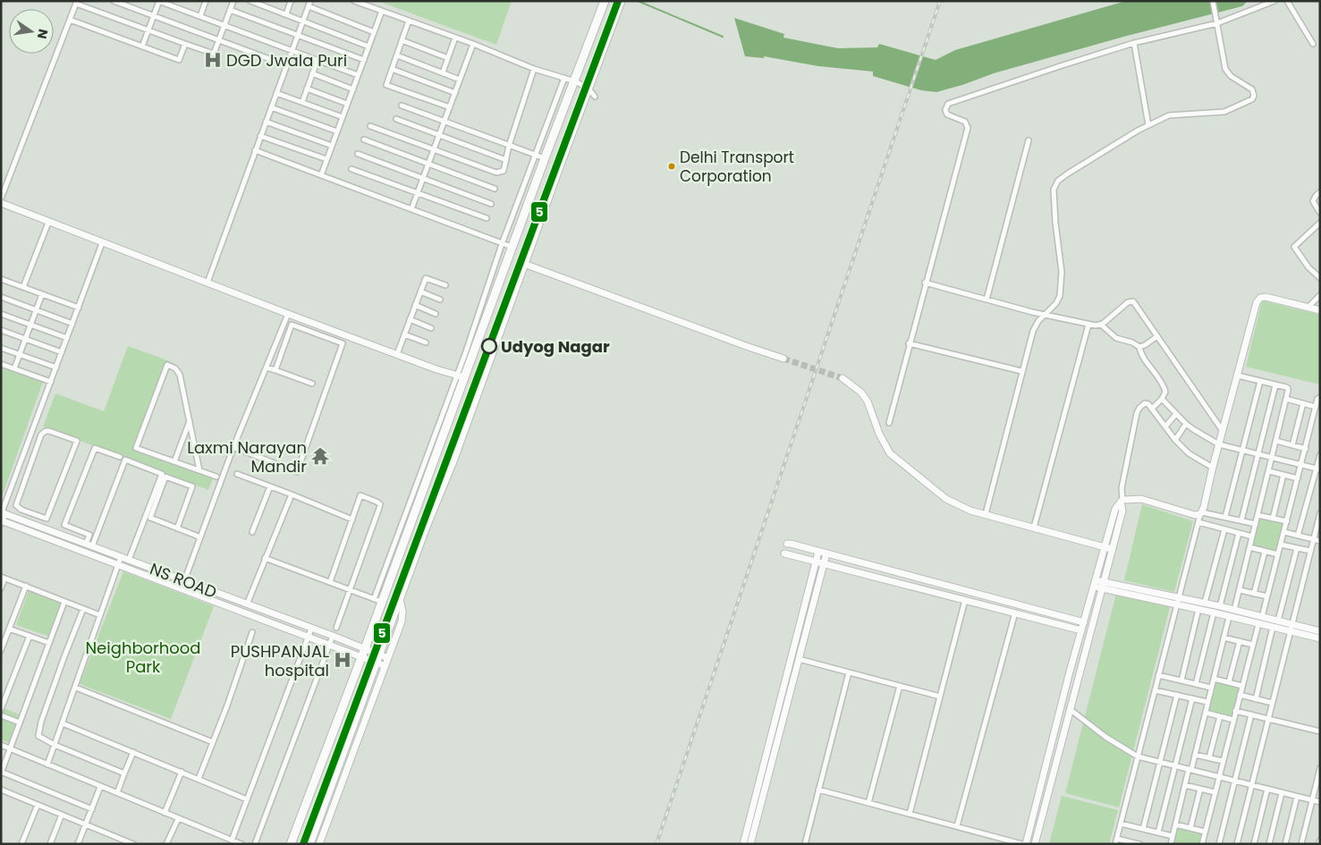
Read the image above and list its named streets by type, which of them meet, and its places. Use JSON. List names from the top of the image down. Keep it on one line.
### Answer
{"streets":{"street":["NS ROAD"]},"parks":["Neighborhood Park"],"places":{"hospital":["DGD Jwala Puri","PUSHPANJAL hospital"],"other":["Delhi Transport Corporation","Udyog Nagar"],"temple":["Laxmi Narayan Mandir"]},"lines":["transit line 5"],"north":"right"}
